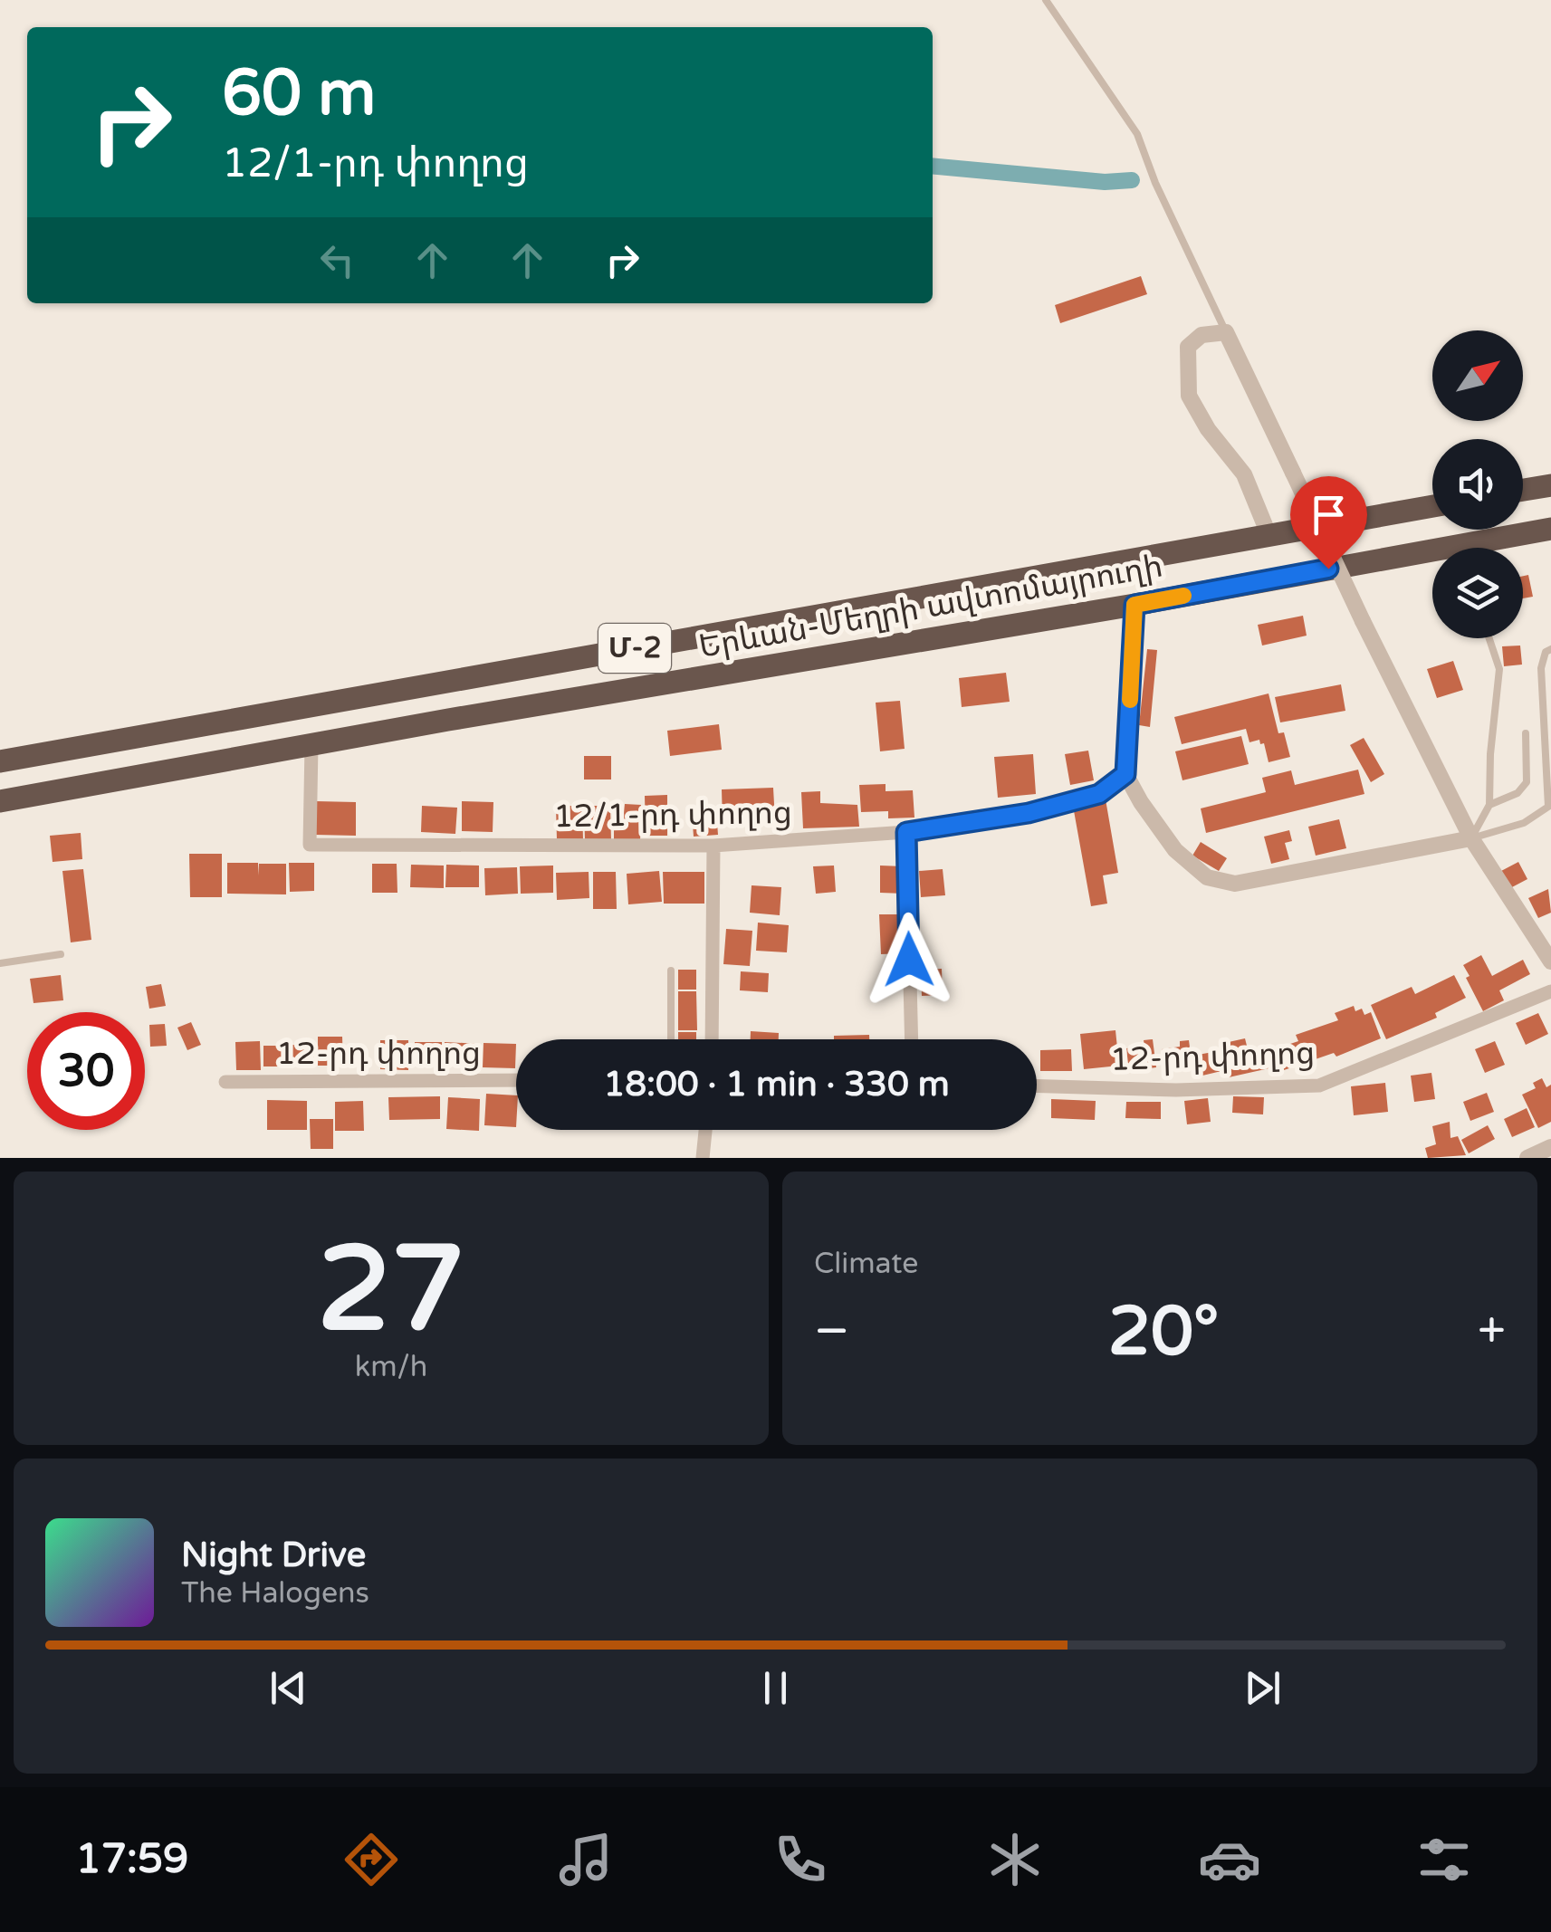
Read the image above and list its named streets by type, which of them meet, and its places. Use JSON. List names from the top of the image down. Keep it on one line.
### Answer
{"streets":{"highway":["Երևան-Մեղրի ավտոմայրուղի","Մ-2"],"street":["12/1-րդ փողոց","12-րդ փողոց"]},"crossings":[["Երևան-Մեղրի ավտոմայրուղի","12/1-րդ փողոց"]],"north":"top right","page":{"turn":["60 m","12/1-րդ փողոց"],"limit":"30","trip":"18:00 · 1 min · 330 m","tile":[["27","km/h"],"Climate"],"heat":["−","20°","+"],"song":["Night Drive","The Halogens"],"tabs":"17:59"}}
